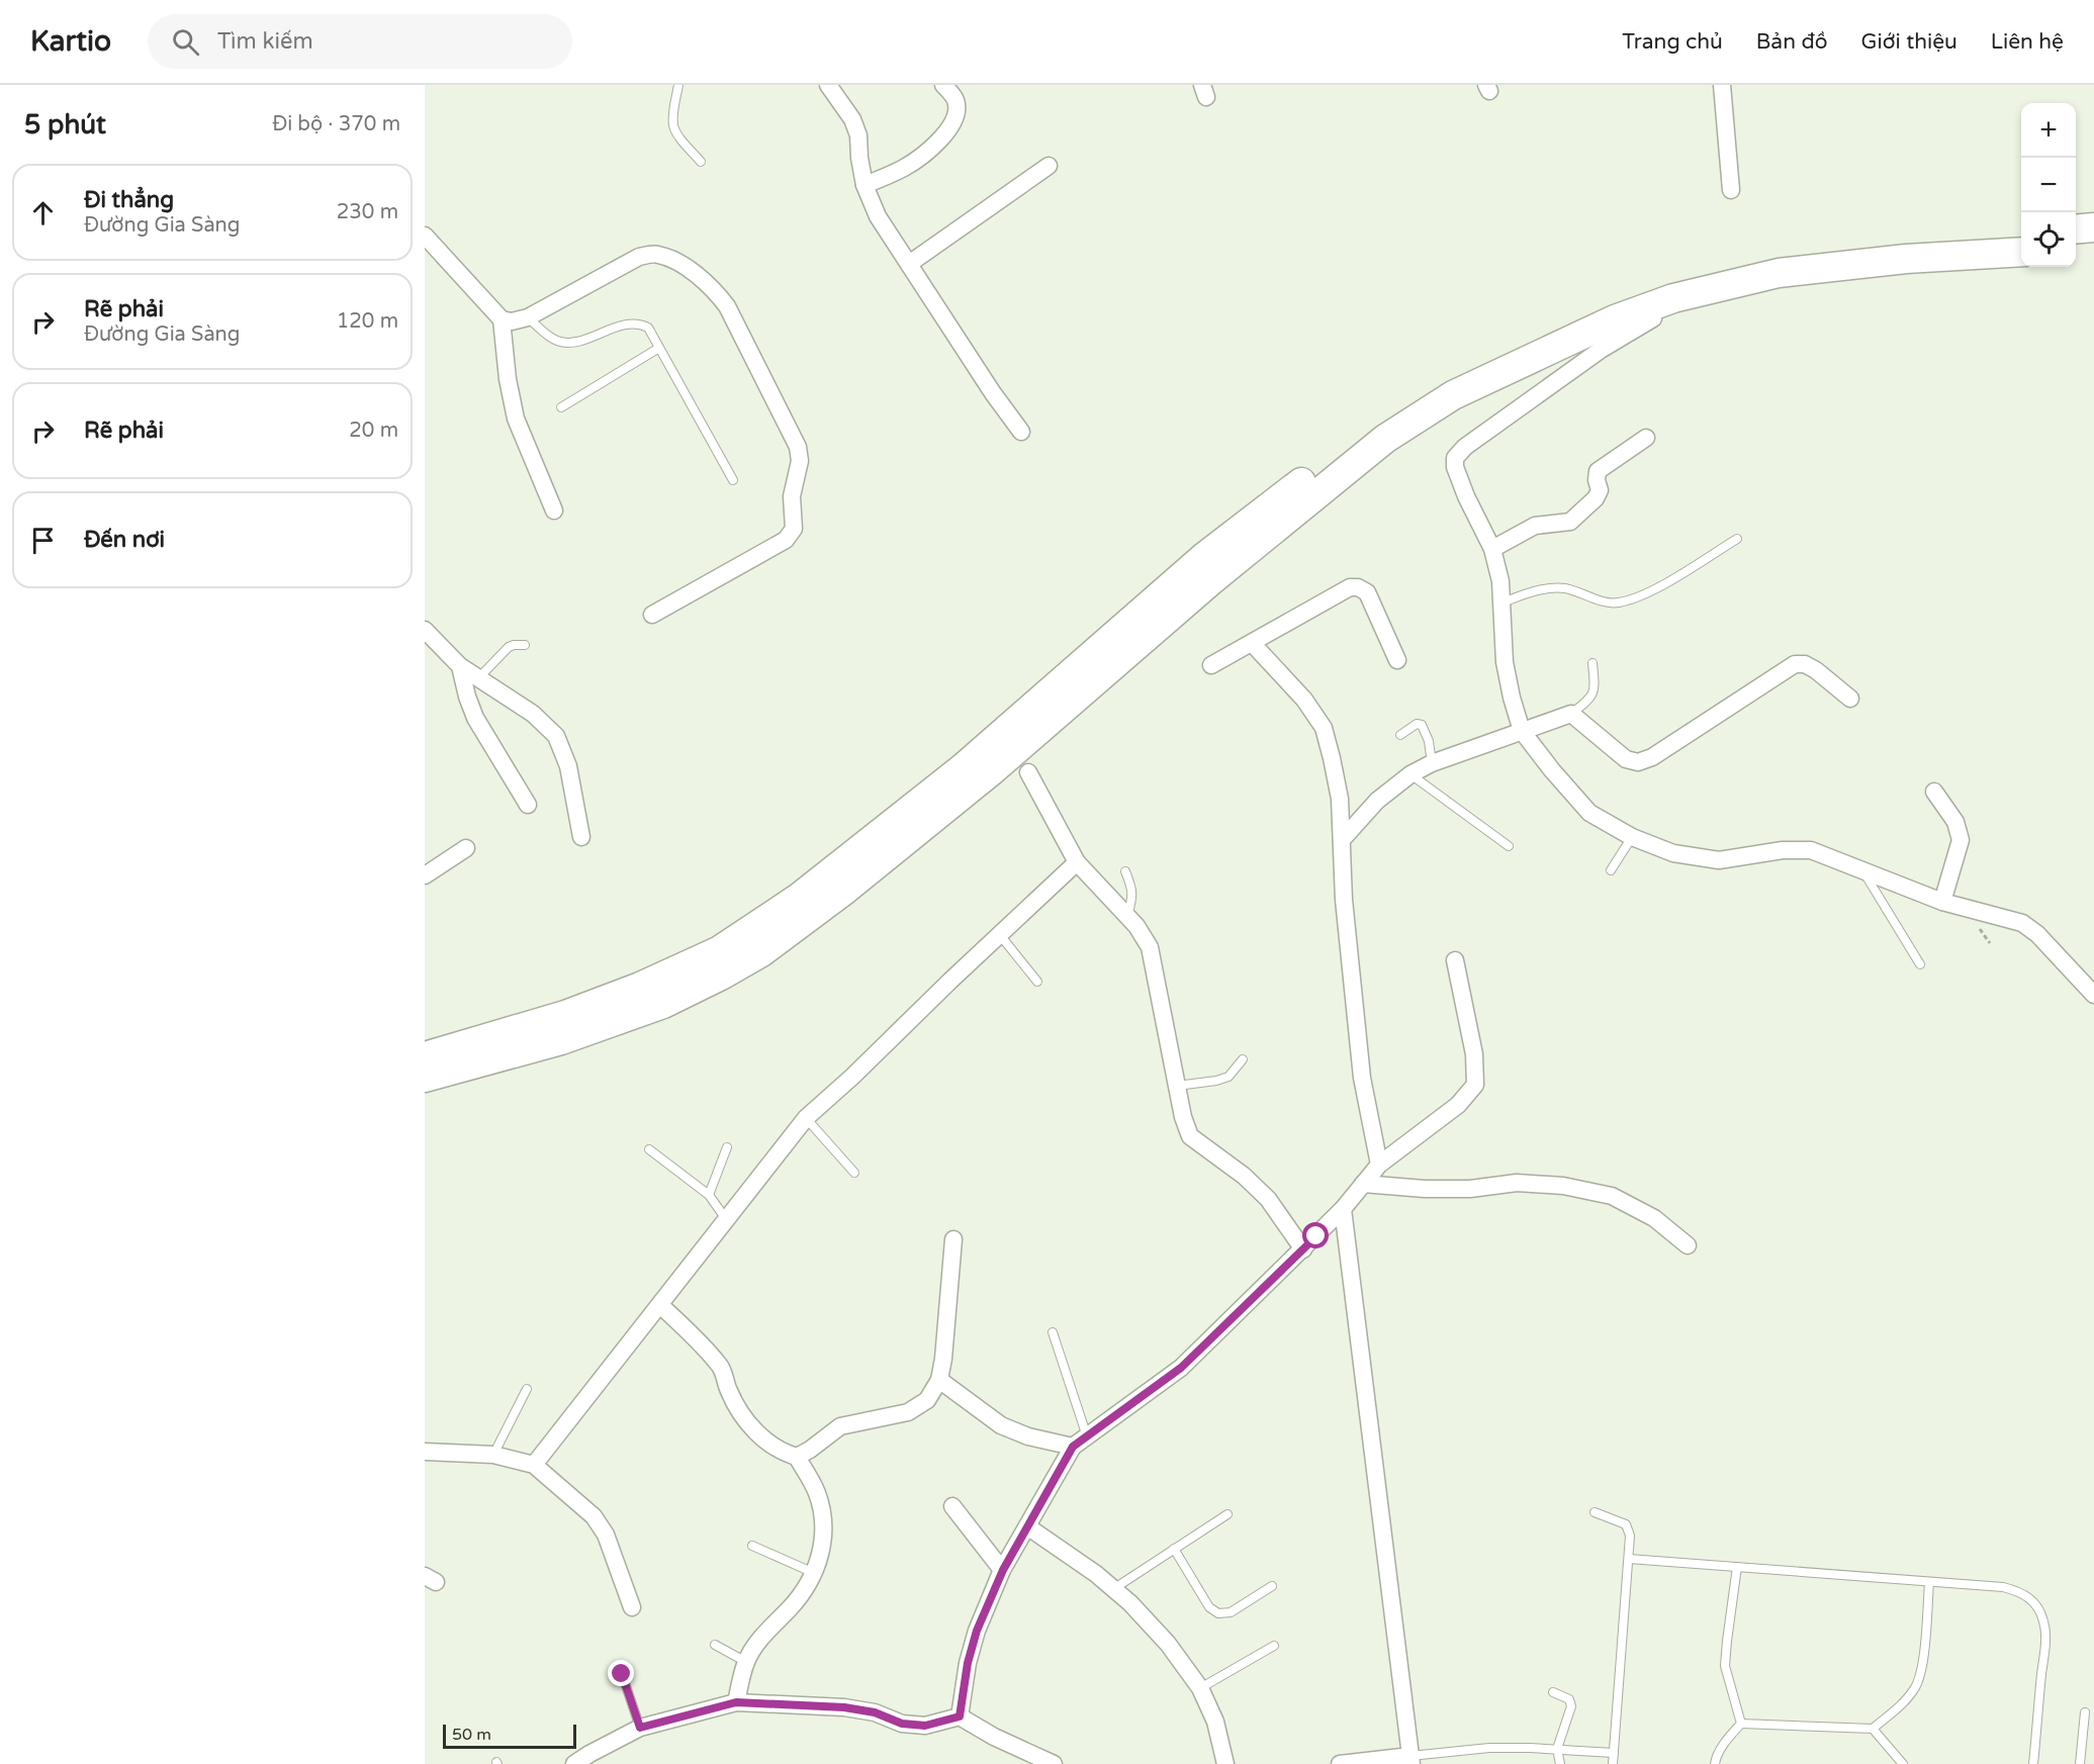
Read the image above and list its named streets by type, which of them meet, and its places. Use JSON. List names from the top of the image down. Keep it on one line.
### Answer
{"scale_bar":"50 m","page":{"header":"Kartio","search":"Tìm kiếm","nav":["Trang chủ","Bản đồ","Giới thiệu","Liên hệ"],"heading":["5 phút","Đi bộ · 370 m"],"map_buttons":["+","−"],"list":[["Đi thẳng","Đường Gia Sàng","230 m"],["Rẽ phải","Đường Gia Sàng","120 m"],["Rẽ phải","20 m"],"Đến nơi"],"scale":"50 m"}}
